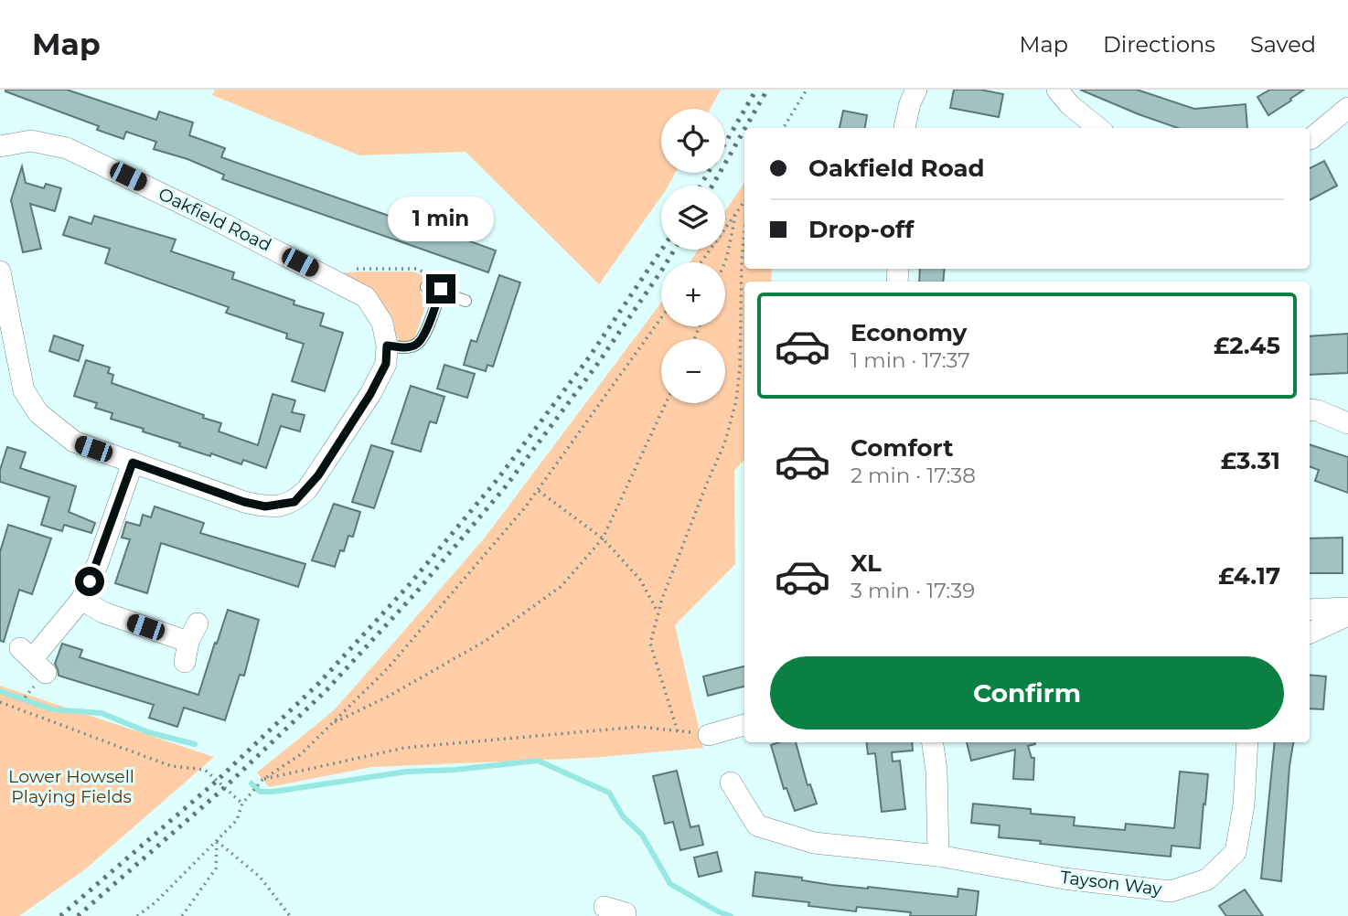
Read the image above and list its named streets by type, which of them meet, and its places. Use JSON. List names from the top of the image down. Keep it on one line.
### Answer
{"streets":{"street":["Oakfield Road","Tayson Way"]},"parks":["Lower Howsell Playing Fields"],"page":{"header":"Map","nav":["Map","Directions","Saved"],"map_buttons":["+","−"],"banner":["Oakfield Road","Drop-off"],"bubble":"1 min","list":[{"name":"Economy","note":"1 min · 17:37","value":"£2.45"},{"name":"Comfort","note":"2 min · 17:38","value":"£3.31"},{"name":"XL","note":"3 min · 17:39","value":"£4.17"}],"buttons":"Confirm"}}
